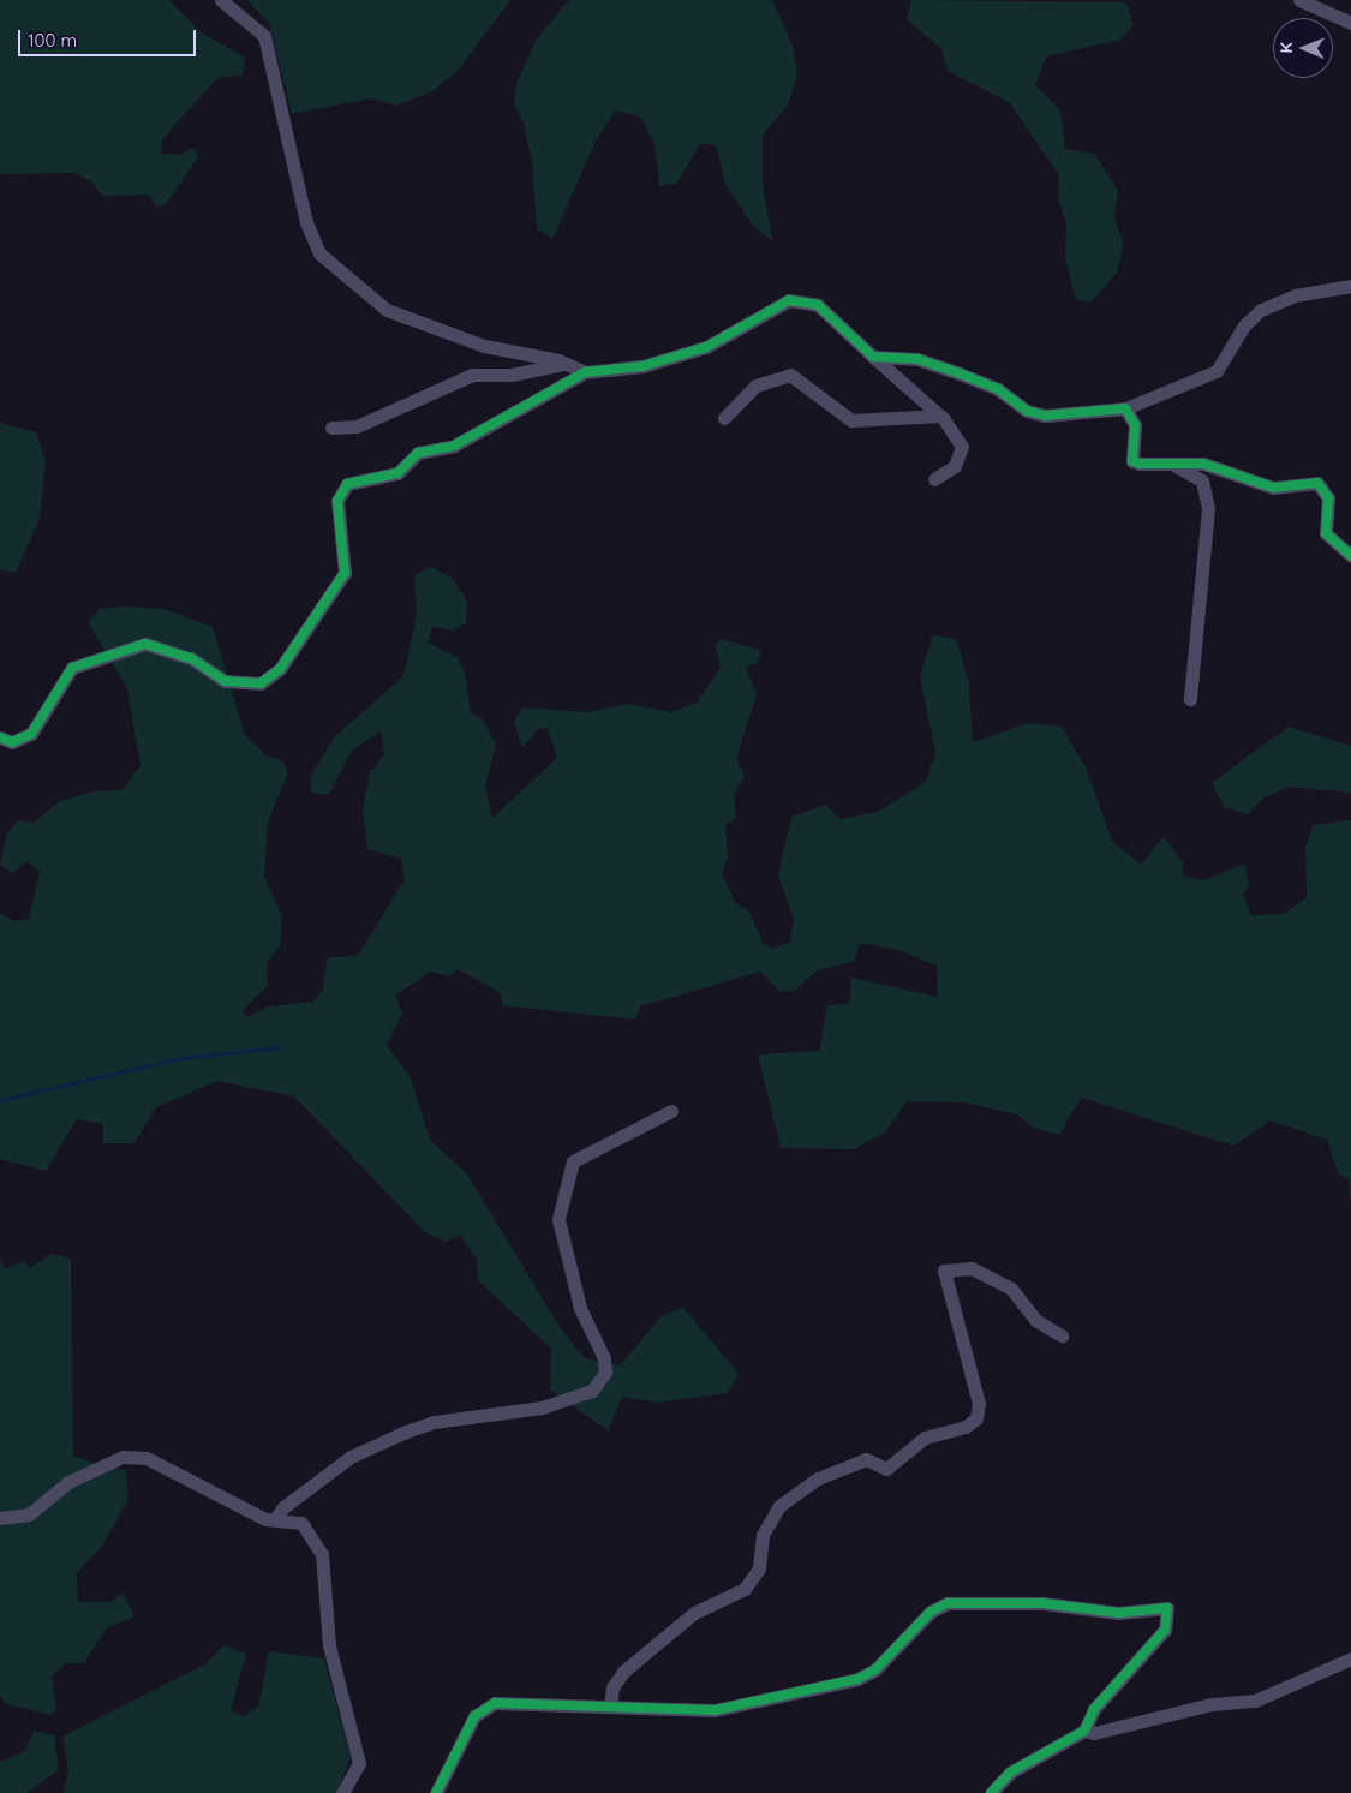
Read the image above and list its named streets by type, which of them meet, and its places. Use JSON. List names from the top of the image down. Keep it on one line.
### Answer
{"scale_bar":"100 m","north":"left"}
